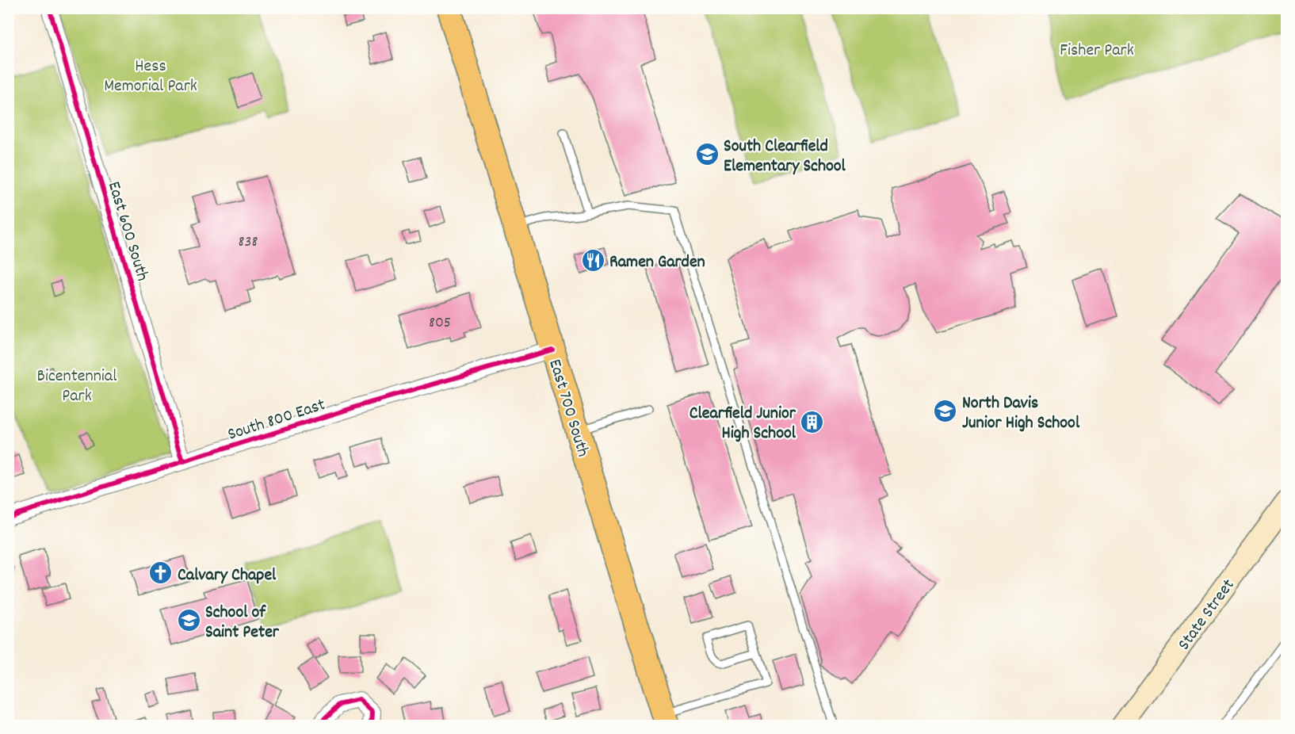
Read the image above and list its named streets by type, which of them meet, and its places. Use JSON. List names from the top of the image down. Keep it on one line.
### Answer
{"streets":{"main road":["East 700 South","State Street"],"street":["East 600 South","South 800 East"]},"crossings":[["East 600 South","South 800 East"],["East 700 South","South 800 East"]],"parks":["Fisher Park","Hess Memorial Park","Bicentennial Park"],"places":{"school or university":["South Clearfield Elementary School","North Davis Junior High School","School of Saint Peter"],"restaurant":["Ramen Garden"],"building":["Clearfield Junior High School"],"church":["Calvary Chapel"]},"house_numbers":["838","805"]}
